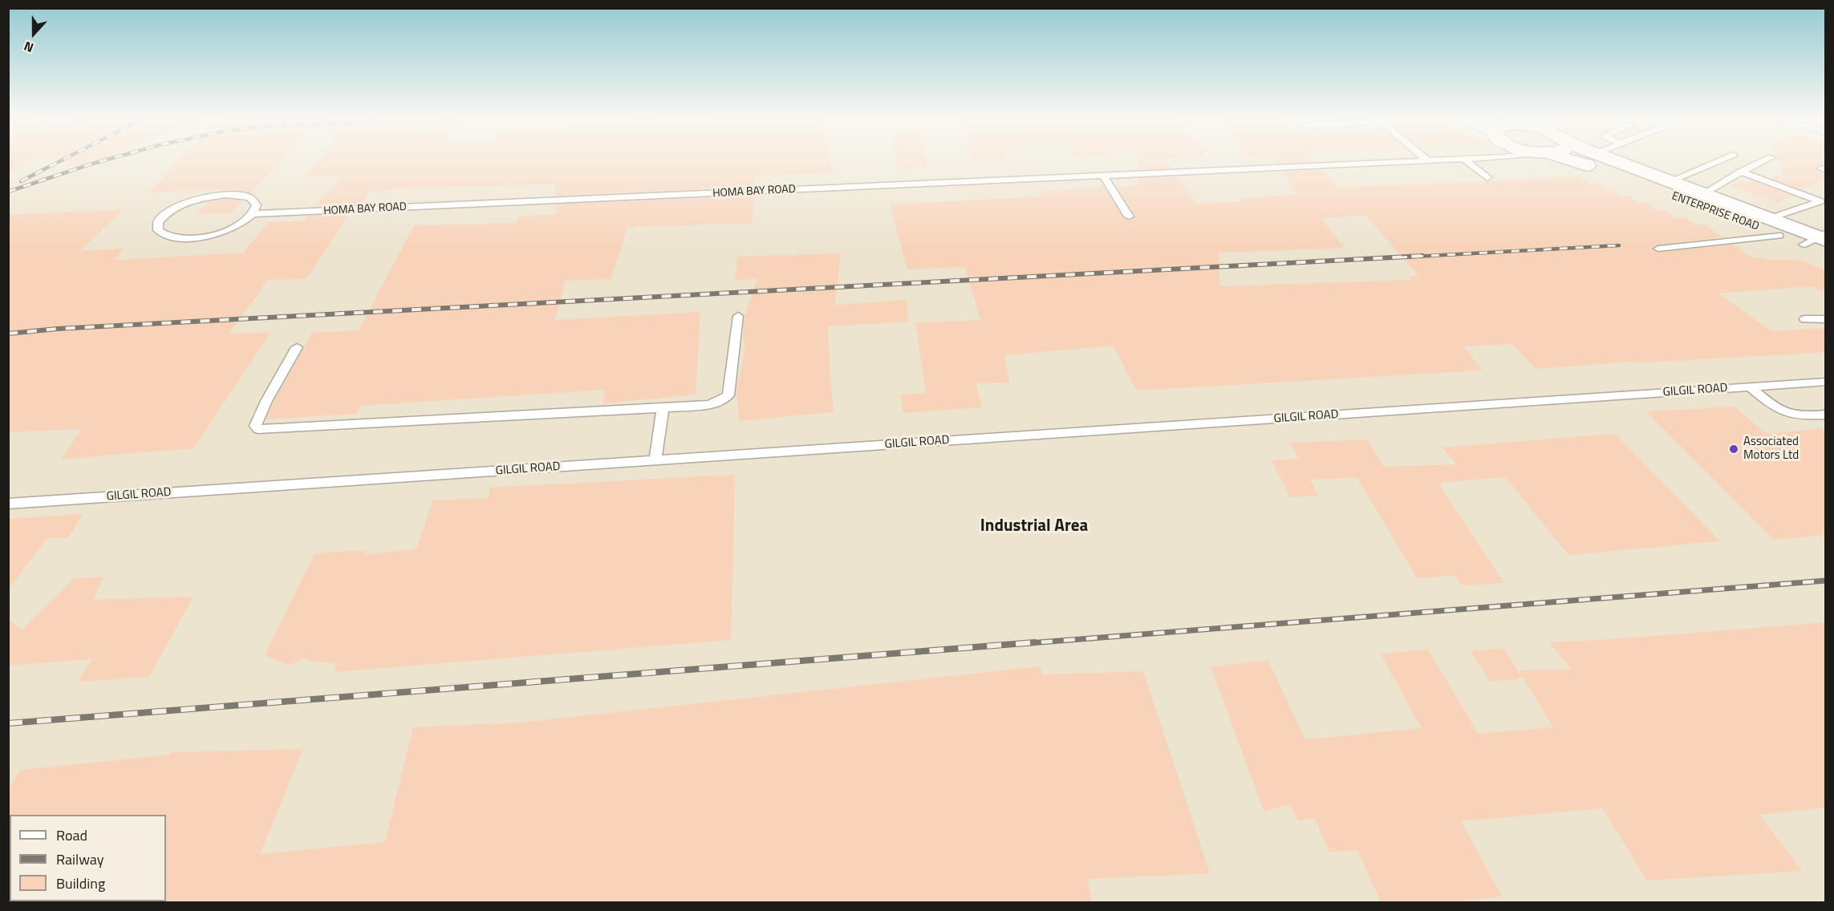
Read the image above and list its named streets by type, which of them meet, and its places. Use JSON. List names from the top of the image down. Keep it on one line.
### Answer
{"streets":{"main road":["ENTERPRISE ROAD"],"lane":["HOMA BAY ROAD","GILGIL ROAD"]},"districts":["Industrial Area"],"places":["Associated Motors Ltd"],"legend":["Road","Railway","Building"],"north":"bottom"}
